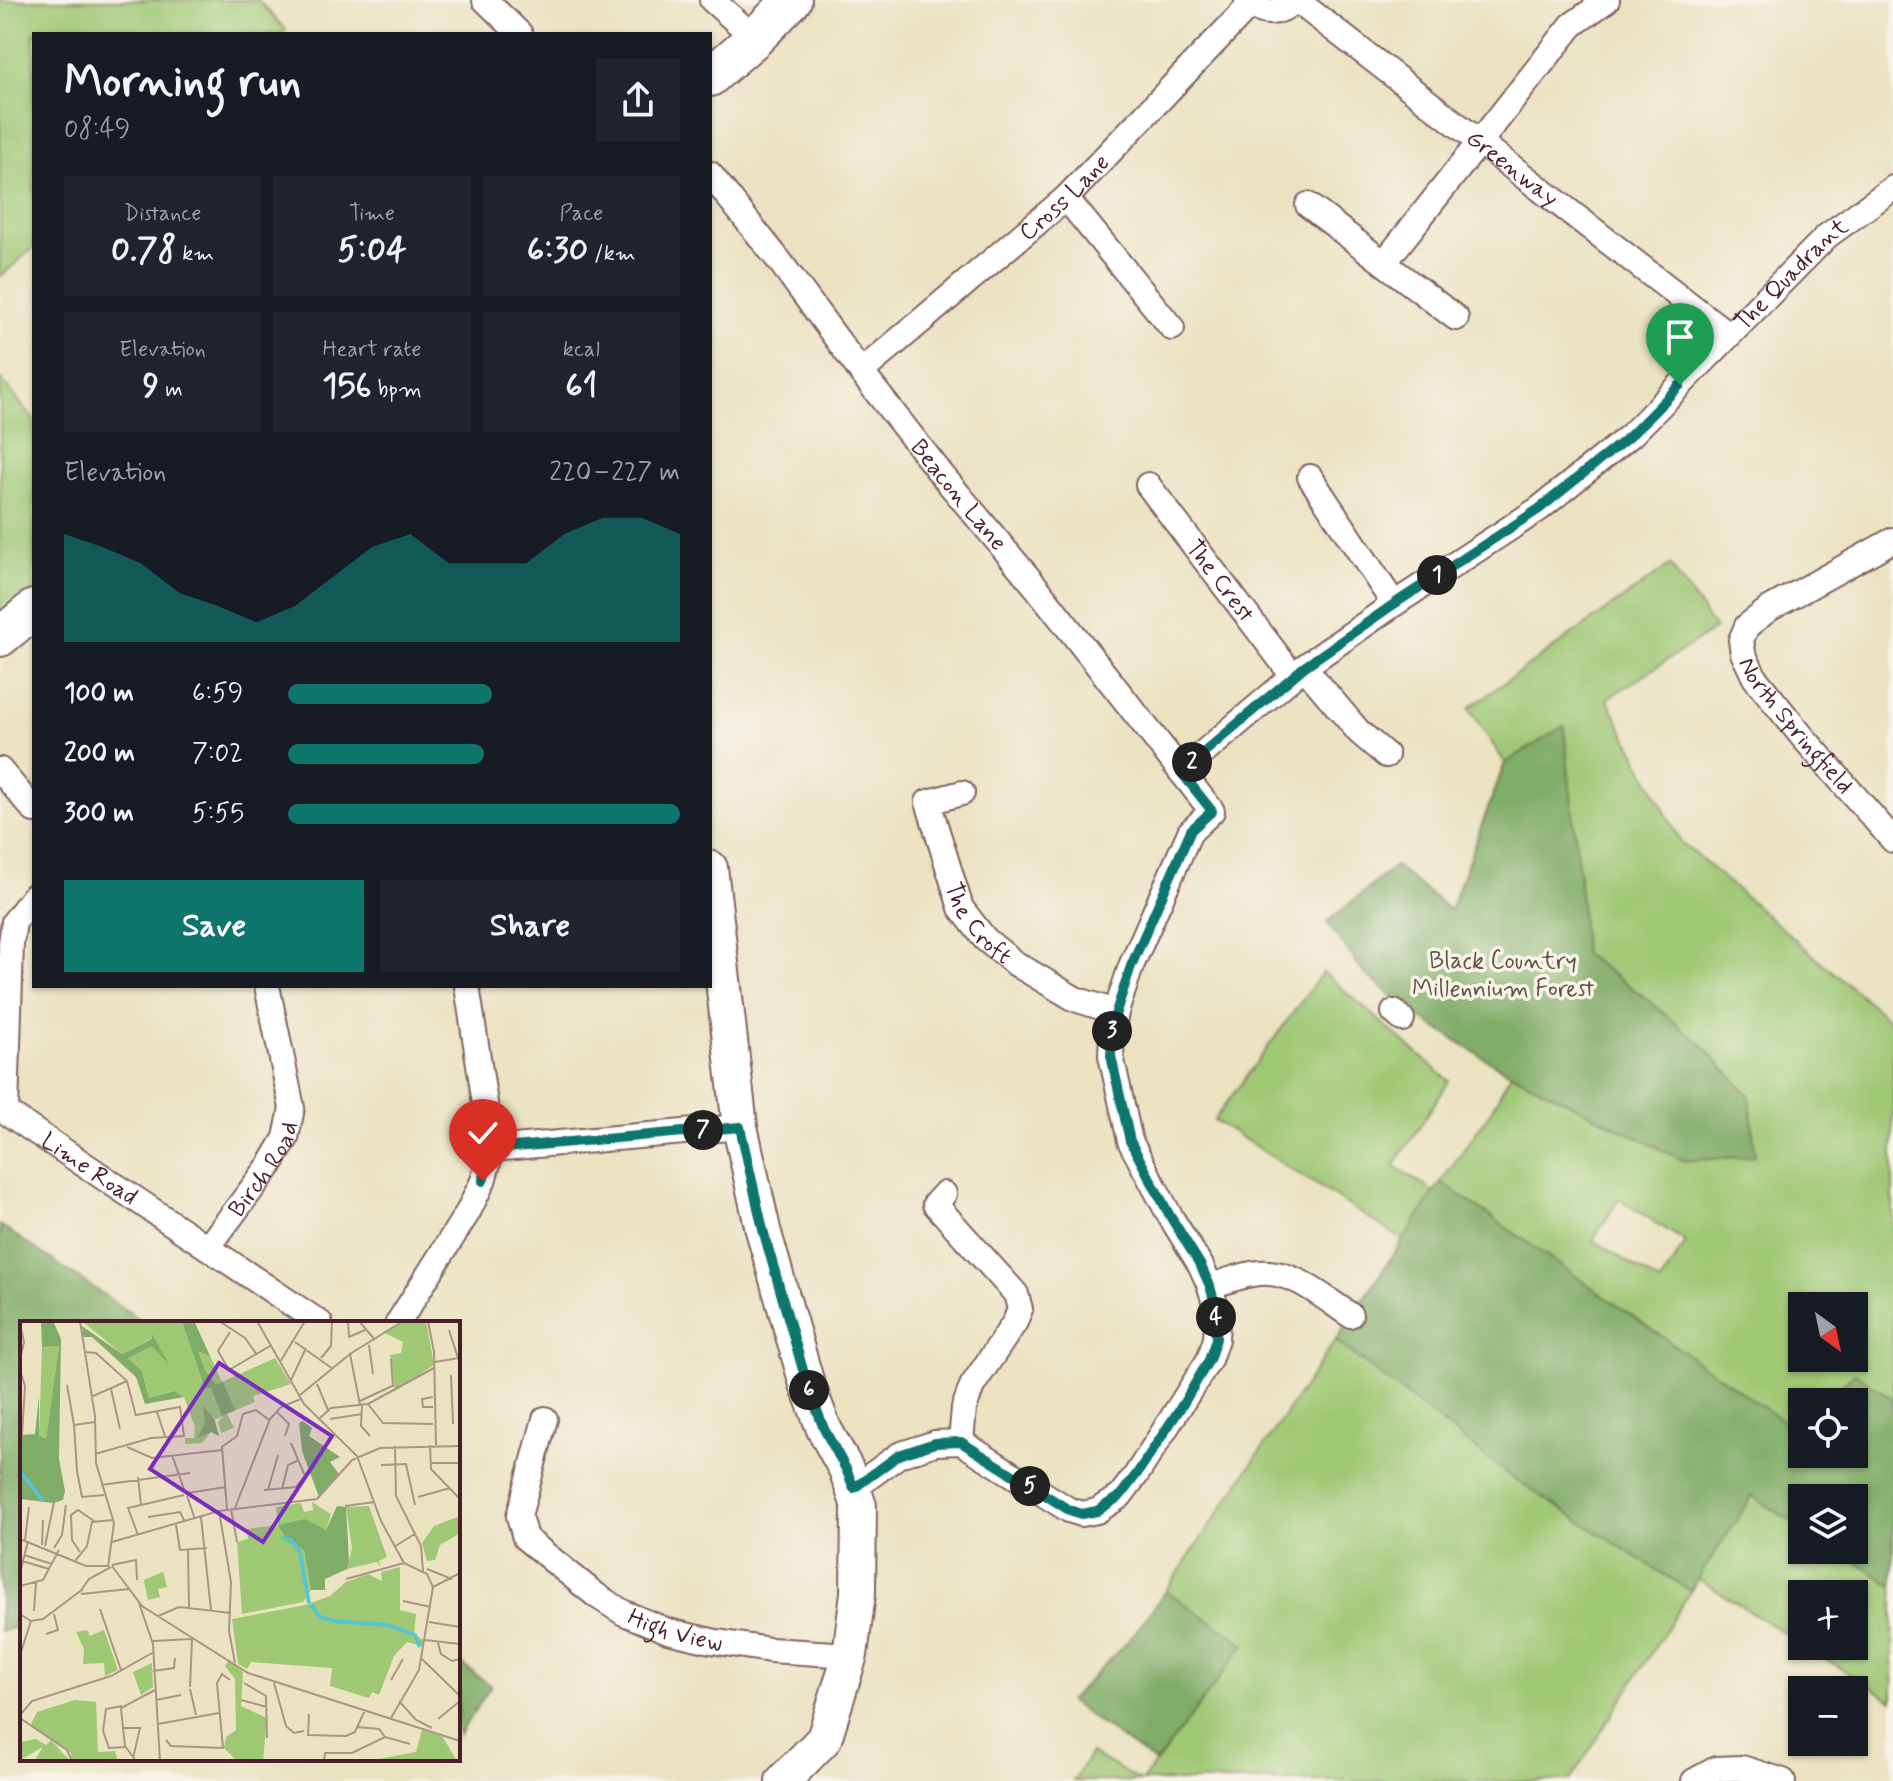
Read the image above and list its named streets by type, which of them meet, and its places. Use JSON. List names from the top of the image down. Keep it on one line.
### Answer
{"streets":{"street":["Greenway","Cross Lane","The Quadrant","Beacon Lane","The Crest","North Springfield","The Croft","Birch Road","Lime Road","High View"]},"crossings":[["Greenway","Cross Lane"],["Greenway","The Quadrant"],["Cross Lane","Beacon Lane"],["The Quadrant","Beacon Lane"],["The Quadrant","The Crest"],["Beacon Lane","The Croft"],["Birch Road","Lime Road"]],"parks":["Black Country Millennium Forest"],"north":"bottom right","page":{"heading":["Morning run","08:49"],"stats":[["Distance","0.78 km"],["Time","5:04"],["Pace","6:30 /km"],["Elevation","9 m"],["Heart rate","156 bpm"],["kcal","61"]],"chart":["Elevation","220–227 m"],"pins":["1","2","3","7","4","6","5"],"list":[{"name":"100 m","note":"6:59"},{"name":"200 m","note":"7:02"},{"name":"300 m","note":"5:55"}],"buttons":["Save","Share"],"map_buttons":["+","−"]}}
